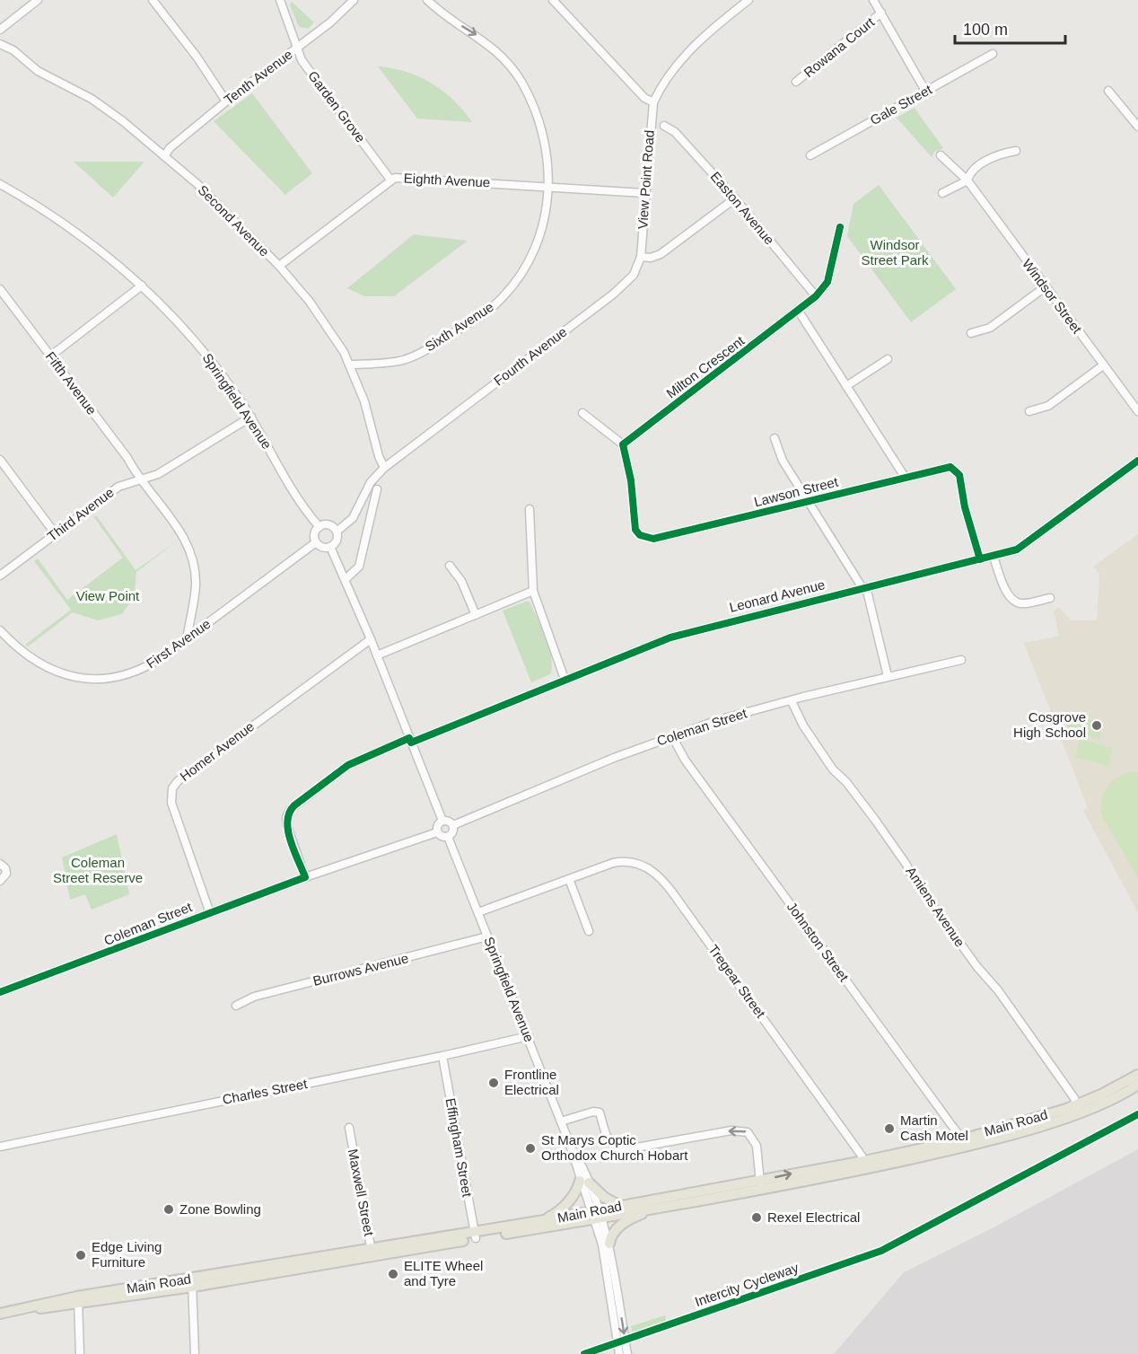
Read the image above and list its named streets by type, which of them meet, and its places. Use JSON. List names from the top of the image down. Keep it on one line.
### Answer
{"streets":{"main road":["Main Road"],"street":["Rowana Court","Tenth Avenue","Gale Street","Garden Grove","View Point Road","Eighth Avenue","Easton Avenue","Second Avenue","Windsor Street","Sixth Avenue","Fourth Avenue","Milton Crescent","Fifth Avenue","Springfield Avenue","Lawson Street","Third Avenue","Leonard Avenue","First Avenue","Coleman Street","Homer Avenue","Amiens Avenue","Johnston Street","Burrows Avenue","Tregear Street","Charles Street","Effingham Street","Maxwell Street"],"cycle path":["Intercity Cycleway"]},"crossings":[["Tenth Avenue","Garden Grove"],["Tenth Avenue","Second Avenue"],["Garden Grove","Eighth Avenue"],["View Point Road","Eighth Avenue"],["View Point Road","Fourth Avenue"],["Eighth Avenue","Second Avenue"],["Eighth Avenue","Sixth Avenue"],["Easton Avenue","Milton Crescent"],["Second Avenue","Sixth Avenue"],["Second Avenue","Fourth Avenue"],["Fourth Avenue","Springfield Avenue"],["Fourth Avenue","First Avenue"],["Milton Crescent","Lawson Street"],["Fifth Avenue","Third Avenue"],["Fifth Avenue","First Avenue"],["Springfield Avenue","Third Avenue"],["Springfield Avenue","First Avenue"],["Springfield Avenue","Coleman Street"],["Springfield Avenue","Burrows Avenue"],["Springfield Avenue","Tregear Street"],["Springfield Avenue","Charles Street"],["Springfield Avenue","Main Road"],["Lawson Street","Leonard Avenue"],["Leonard Avenue","Coleman Street"],["Coleman Street","Homer Avenue"],["Coleman Street","Amiens Avenue"],["Coleman Street","Johnston Street"],["Amiens Avenue","Main Road"],["Johnston Street","Main Road"],["Tregear Street","Main Road"],["Charles Street","Effingham Street"],["Main Road","Effingham Street"],["Main Road","Maxwell Street"]],"one_way":["Sixth Avenue"],"parks":["Windsor Street Park","View Point","Coleman Street Reserve"],"places":["Cosgrove High School","Frontline Electrical","Martin Cash Motel","St Marys Coptic Orthodox Church Hobart","Zone Bowling","Rexel Electrical","Edge Living Furniture","ELITE Wheel and Tyre"],"scale_bar":"100 m"}
